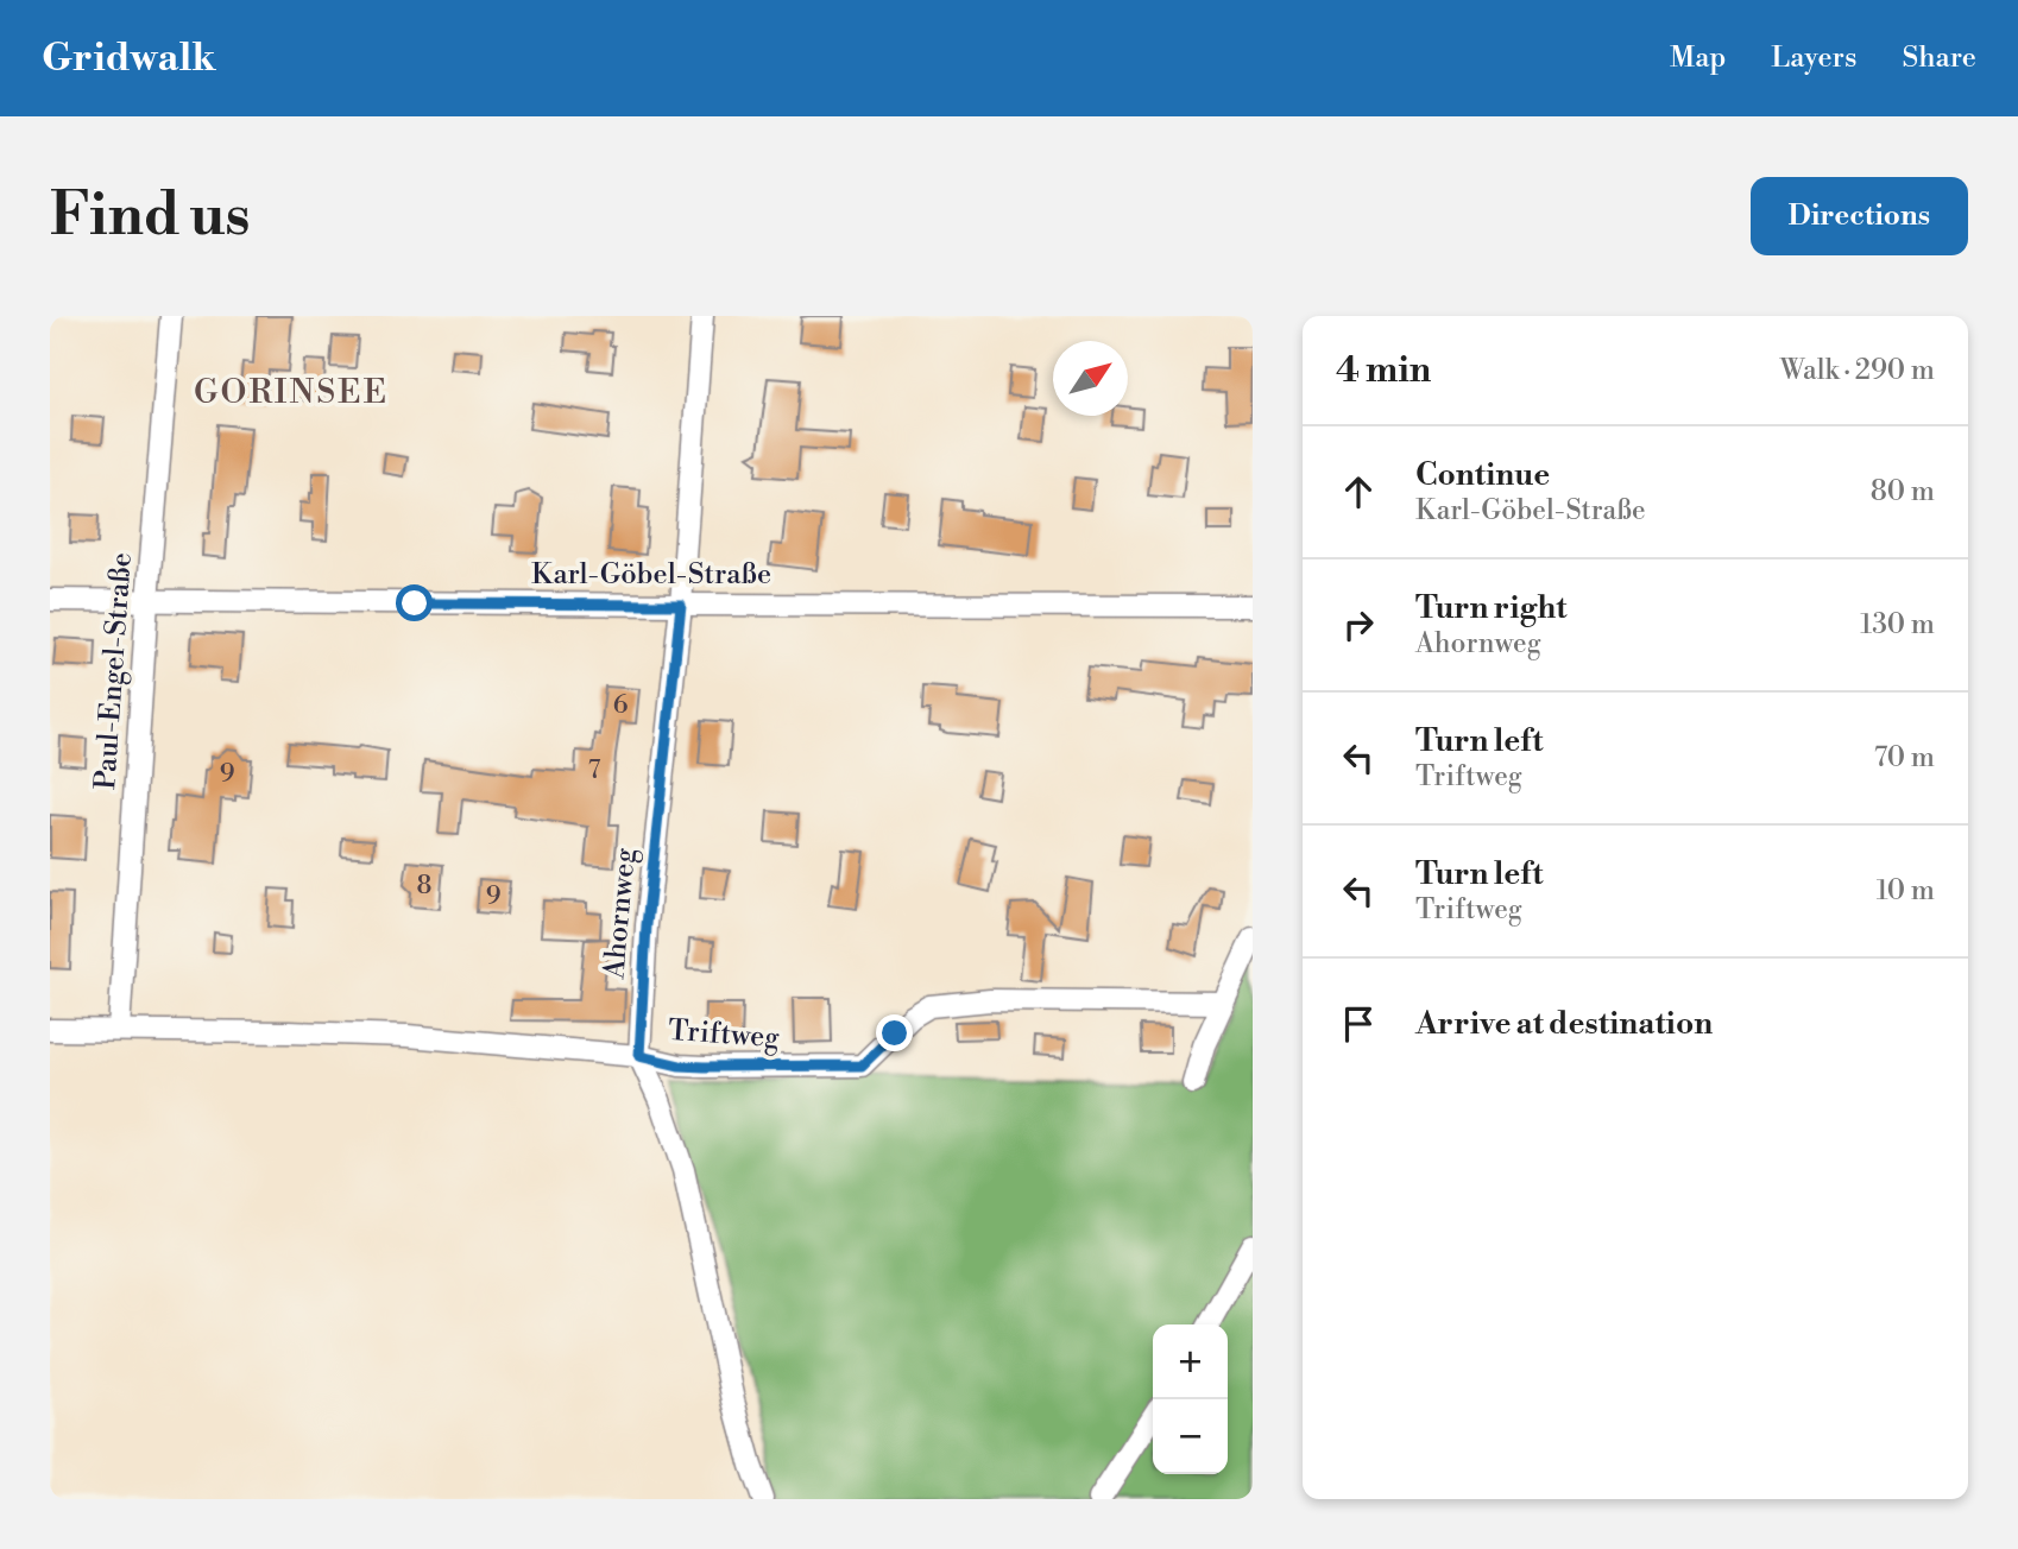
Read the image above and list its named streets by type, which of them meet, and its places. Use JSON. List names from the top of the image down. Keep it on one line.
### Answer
{"streets":{"street":["Karl-Göbel-Straße","Paul-Engel-Straße","Ahornweg","Triftweg"]},"crossings":[["Karl-Göbel-Straße","Paul-Engel-Straße"],["Karl-Göbel-Straße","Ahornweg"],["Paul-Engel-Straße","Triftweg"],["Ahornweg","Triftweg"]],"districts":["GORINSEE"],"house_numbers":["6","7","9","8","9"],"north":"top right","page":{"header":"Gridwalk","nav":["Map","Layers","Share"],"buttons":"Directions","title":"Find us","heading":["4 min","Walk · 290 m"],"list":[["Continue","Karl-Göbel-Straße","80 m"],["Turn right","Ahornweg","130 m"],["Turn left","Triftweg","70 m"],["Turn left","Triftweg","10 m"],"Arrive at destination"],"map_buttons":["+","−"]}}
